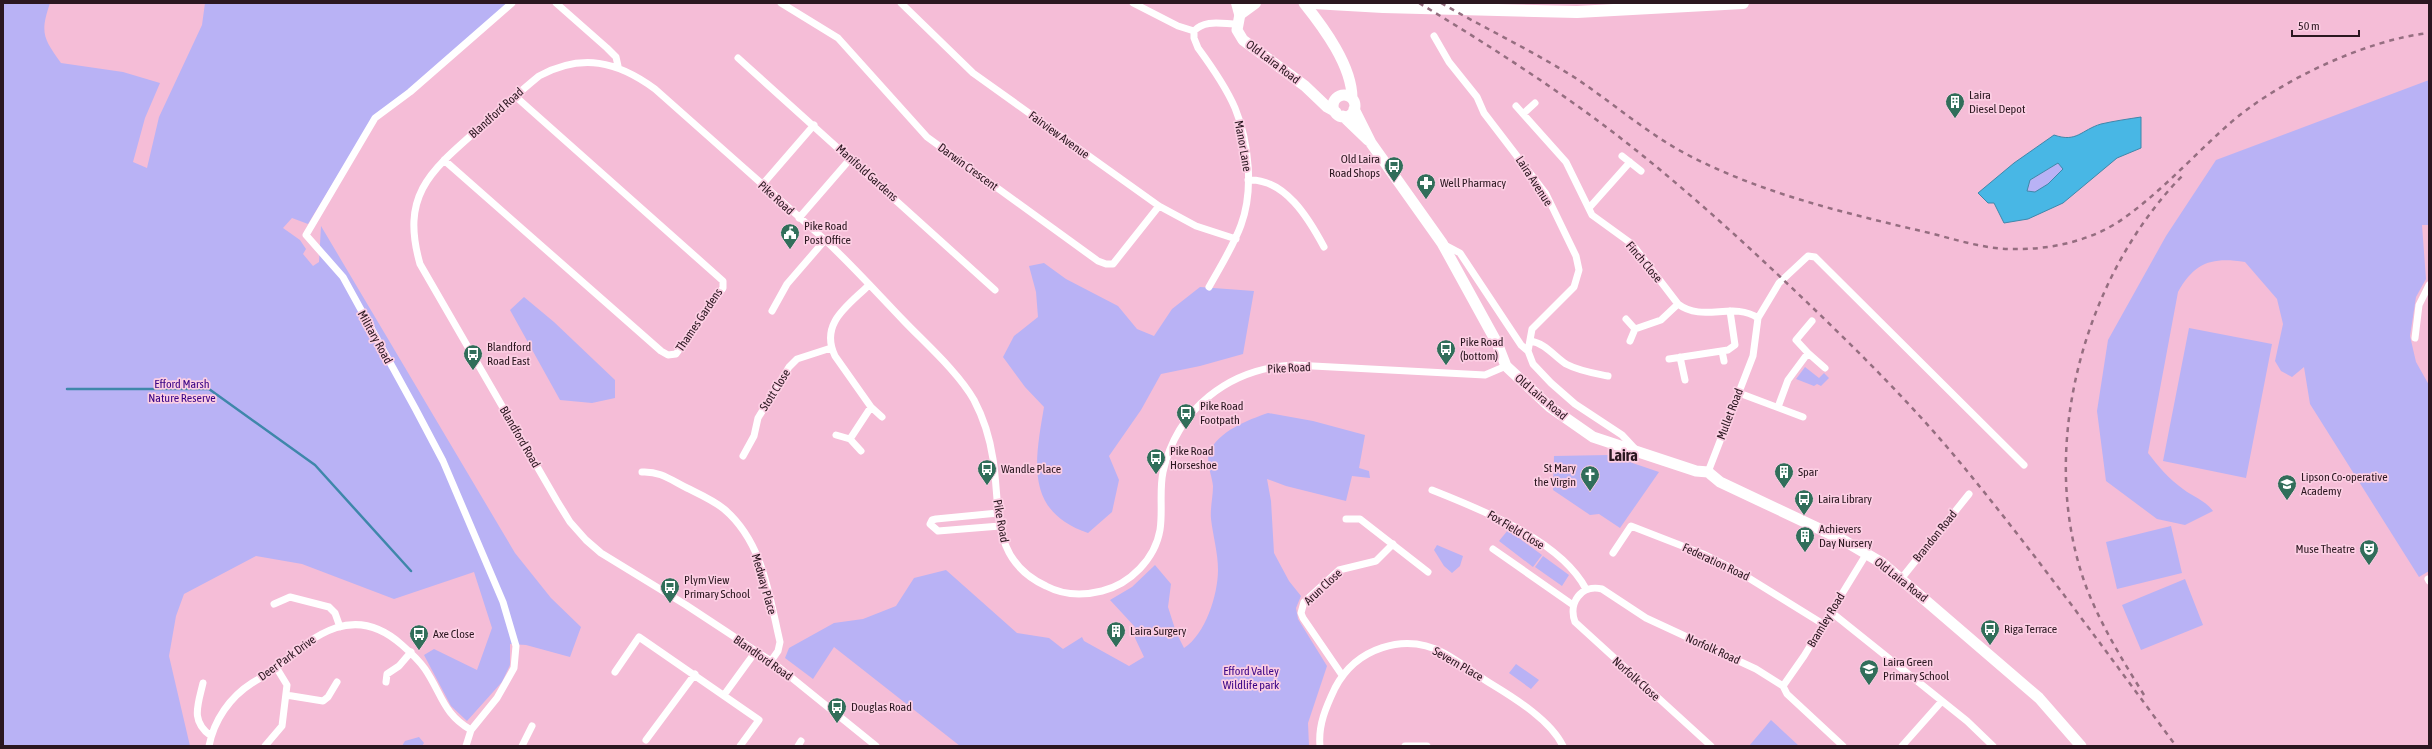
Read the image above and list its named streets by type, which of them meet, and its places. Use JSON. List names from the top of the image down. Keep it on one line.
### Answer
{"streets":{"main road":["Old Laira Road"],"street":["Blandford Road","Fairview Avenue","Manor Lane","Darwin Crescent","Manifold Gardens","Laira Avenue","Pike Road","Finch Close","Thames Gardens","Military Road","Stott Close","Mullet Road","Fox Field Close","Brandon Road","Federation Road","Medway Place","Arun Close","Bramley Road","Norfolk Road","Deer Park Drive","Severn Place","Norfolk Close"]},"crossings":[["Old Laira Road","Laira Avenue"],["Old Laira Road","Pike Road"],["Old Laira Road","Mullet Road"],["Old Laira Road","Brandon Road"],["Old Laira Road","Bramley Road"],["Blandford Road","Pike Road"],["Blandford Road","Thames Gardens"],["Blandford Road","Medway Place"],["Fairview Avenue","Manor Lane"],["Fairview Avenue","Darwin Crescent"],["Finch Close","Mullet Road"],["Military Road","Deer Park Drive"],["Fox Field Close","Norfolk Road"],["Federation Road","Bramley Road"],["Arun Close","Severn Place"],["Bramley Road","Norfolk Road"]],"districts":["Laira"],"parks":["Efford Marsh Nature Reserve","Efford Valley Wildlife park"],"places":{"building":["Laira Diesel Depot","Spar","Achievers Day Nursery","Laira Surgery"],"bus stop":["Old Laira Road Shops","Pike Road (bottom)","Blandford Road East","Pike Road Footpath","Pike Road Horseshoe","Wandle Place","Laira Library","Plym View Primary School","Riga Terrace","Axe Close","Douglas Road"],"pharmacy":["Well Pharmacy"],"public building":["Pike Road Post Office"],"church":["St Mary the Virgin"],"school or university":["Lipson Co-operative Academy","Laira Green Primary School"],"theatre":["Muse Theatre"]},"scale_bar":"50 m"}
